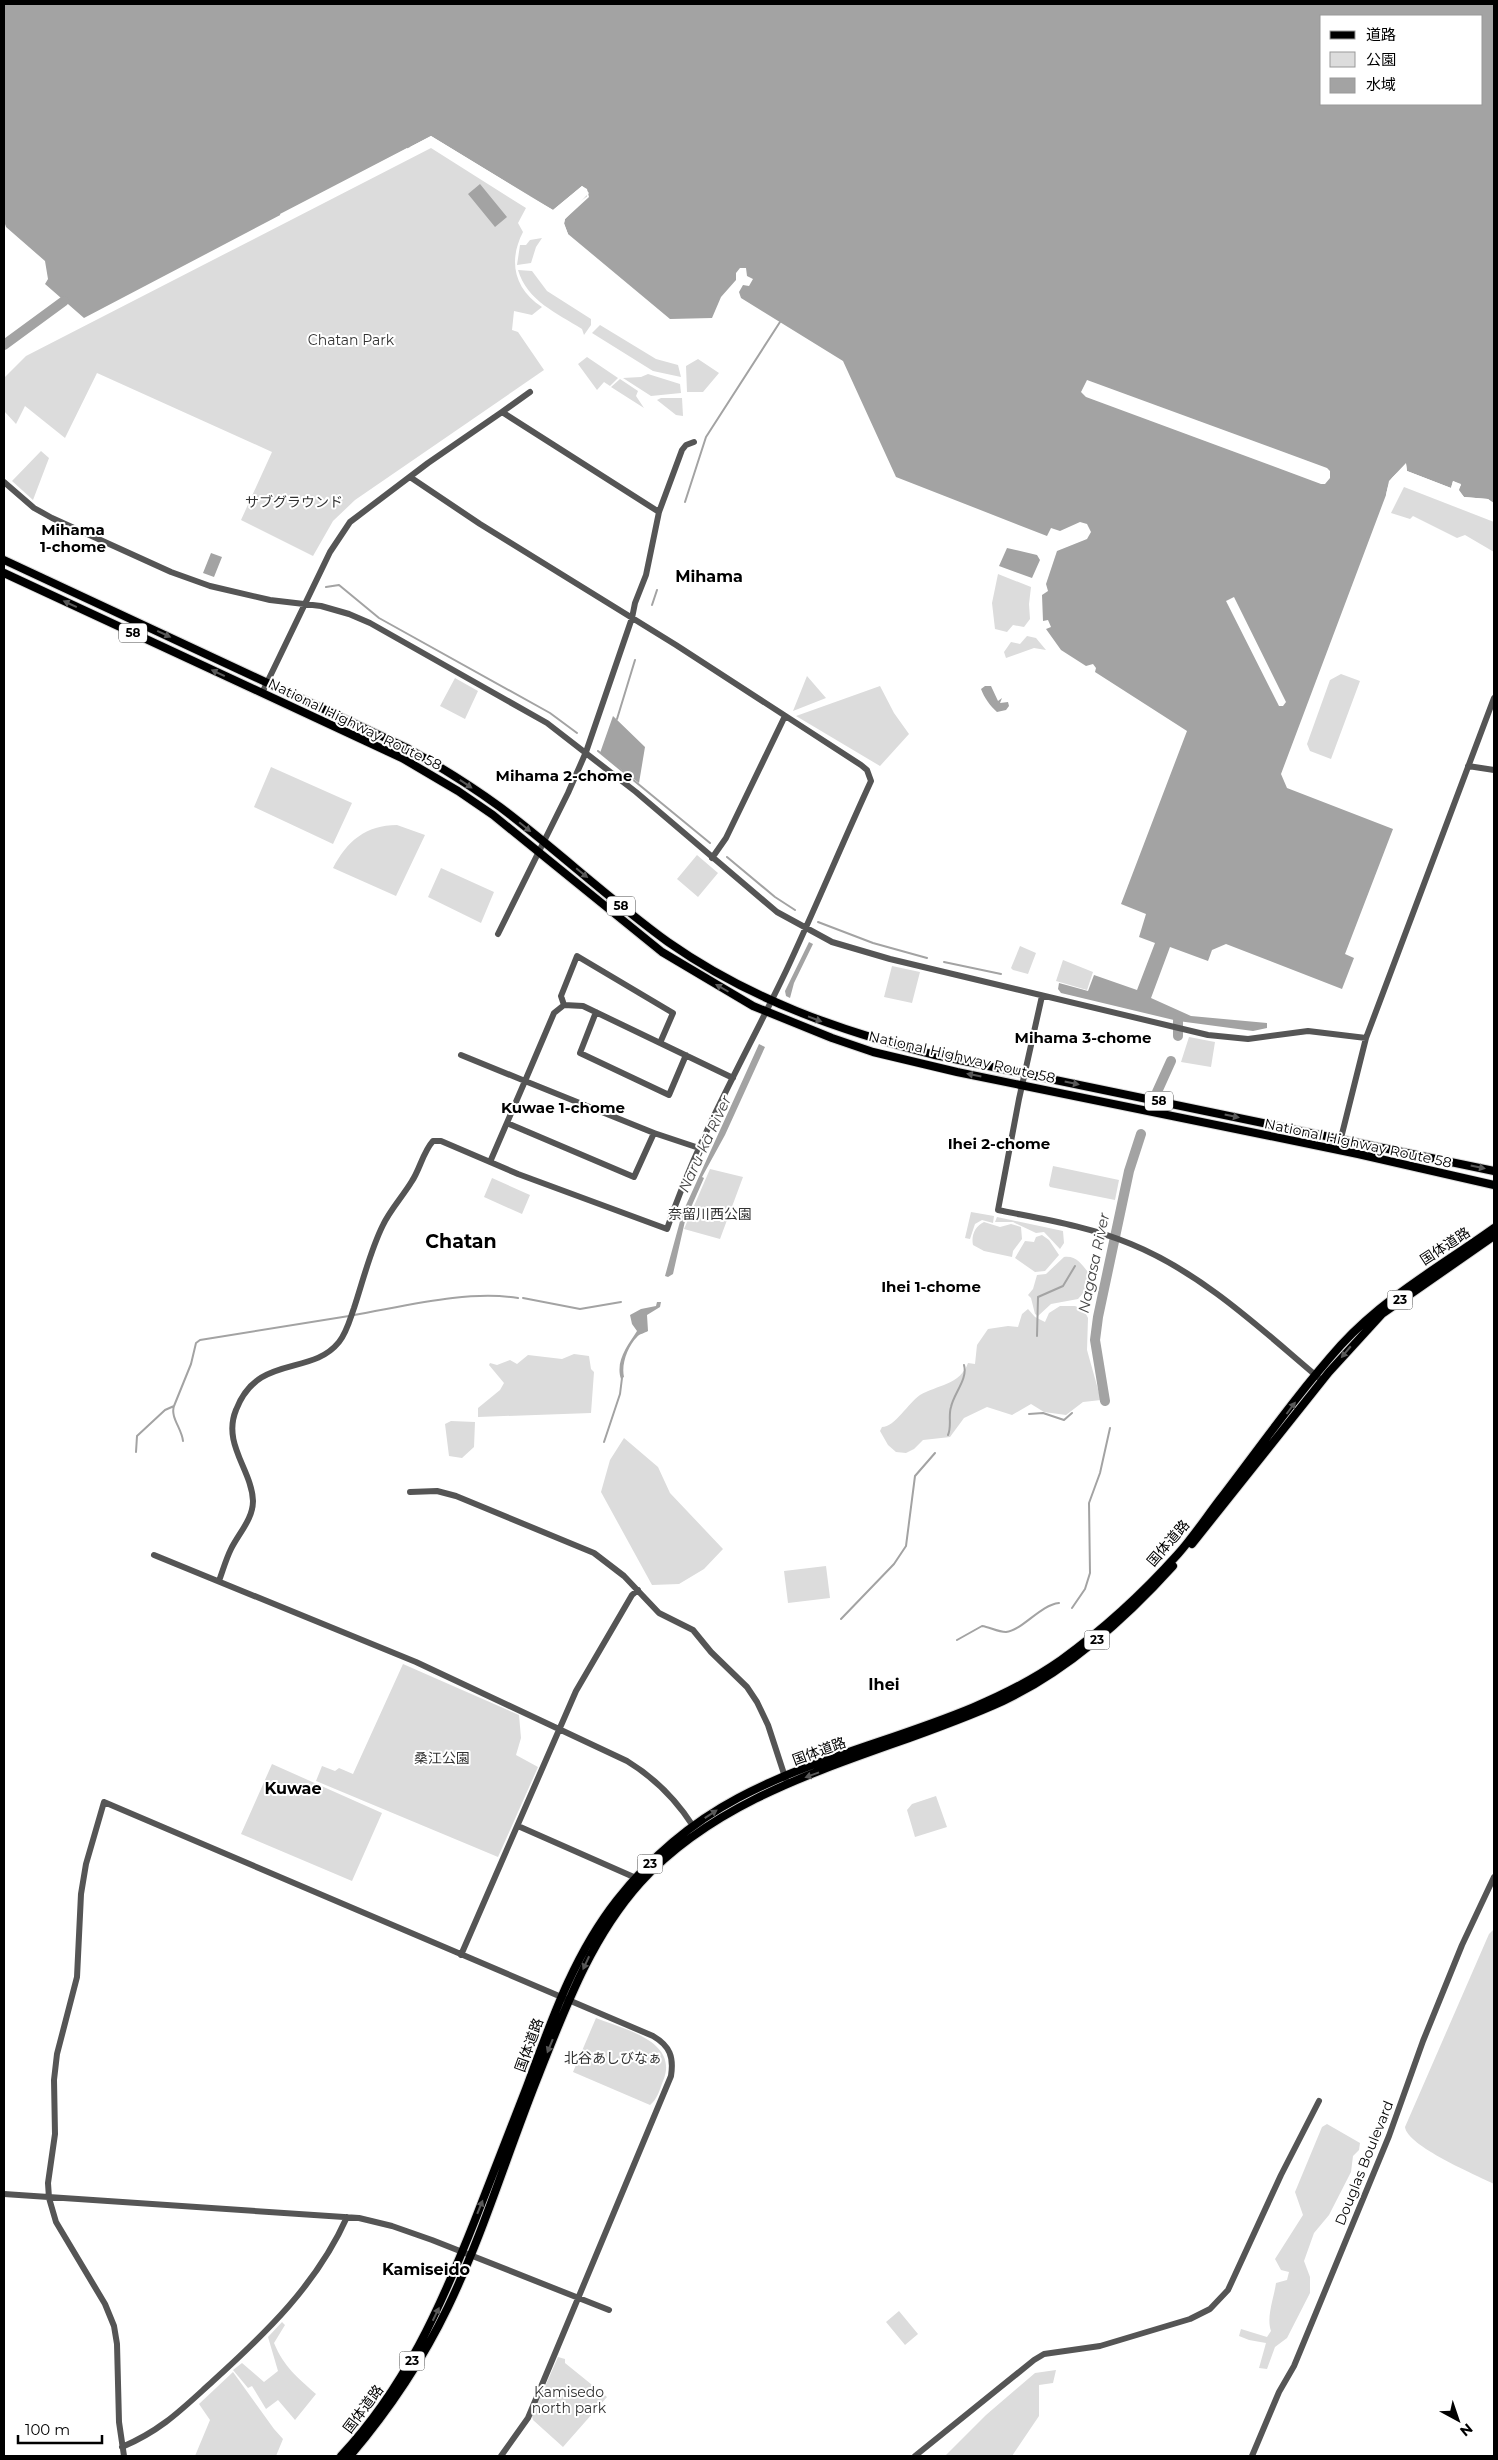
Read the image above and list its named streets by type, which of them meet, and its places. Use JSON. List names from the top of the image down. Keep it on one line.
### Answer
{"streets":{"main road":["58","National Highway Route 58","国体道路","23"],"street":["Douglas Boulevard"]},"districts":["Mihama 1-chome","Mihama","Mihama 2-chome","Mihama 3-chome","Kuwae 1-chome","Ihei 2-chome","Chatan","Ihei 1-chome","Ihei","Kuwae","Kamiseido"],"water":["Naru-kā River","Nagasa River"],"parks":["Chatan Park","サブグラウンド","奈留川西公園","桑江公園","北谷あしびなぁ","Kamisedo north park"],"legend":["道路","公園","水域"],"scale_bar":"100 m","north":"bottom right"}
